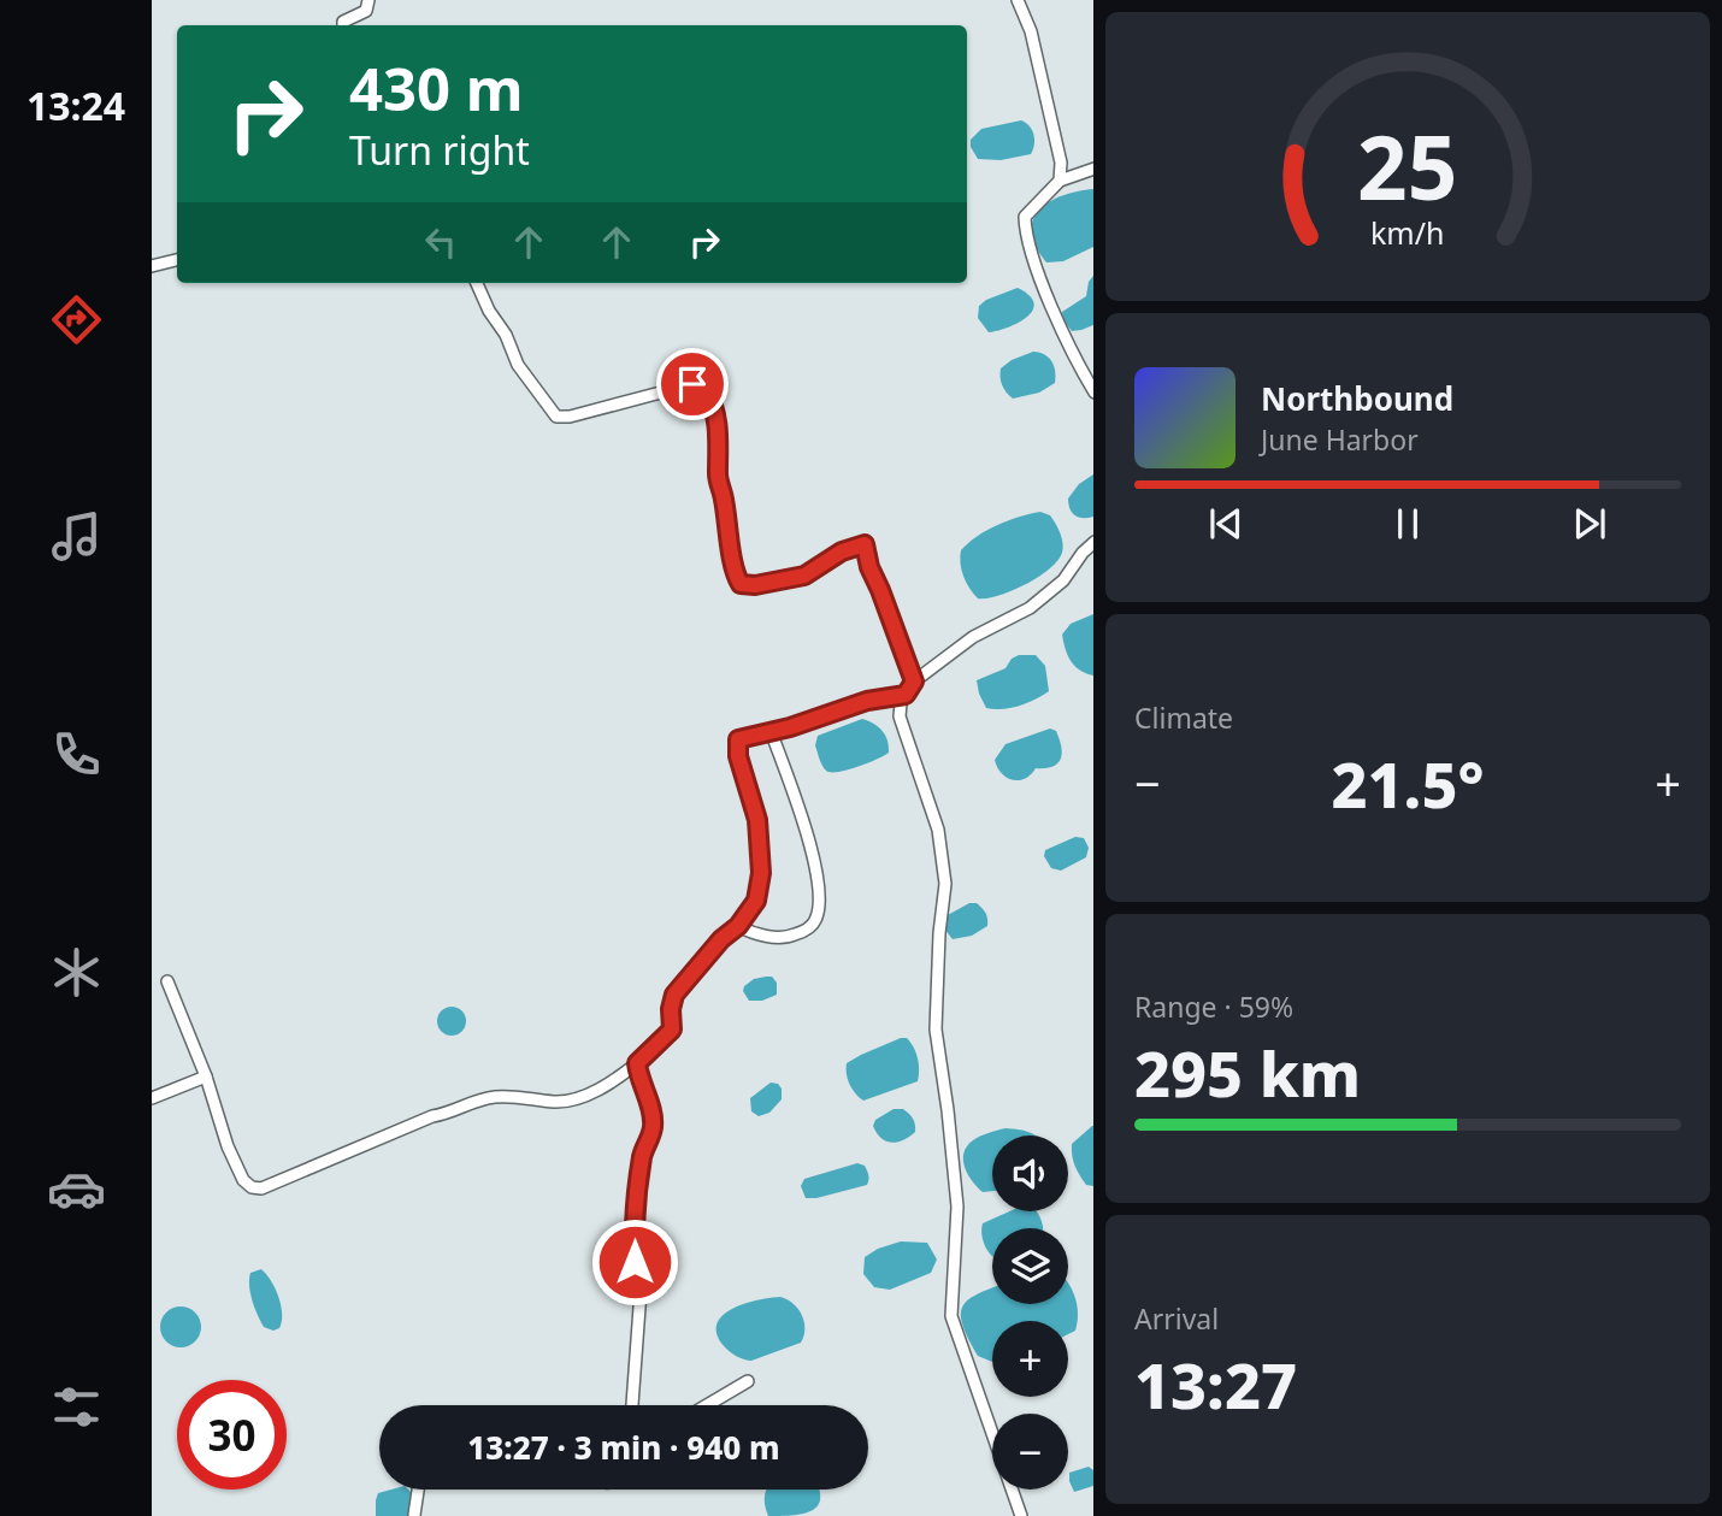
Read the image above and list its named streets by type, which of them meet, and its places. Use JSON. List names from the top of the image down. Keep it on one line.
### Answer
{"page":{"tabs":"13:24","turn":["430 m","Turn right"],"song":["Northbound","June Harbor"],"tile":["Climate",["Range · 59%","295 km"],["Arrival","13:27"]],"heat":["−","21.5°","+"],"map_buttons":["+","−"],"limit":"30","trip":"13:27 · 3 min · 940 m","gauge":["25","km/h"]}}
